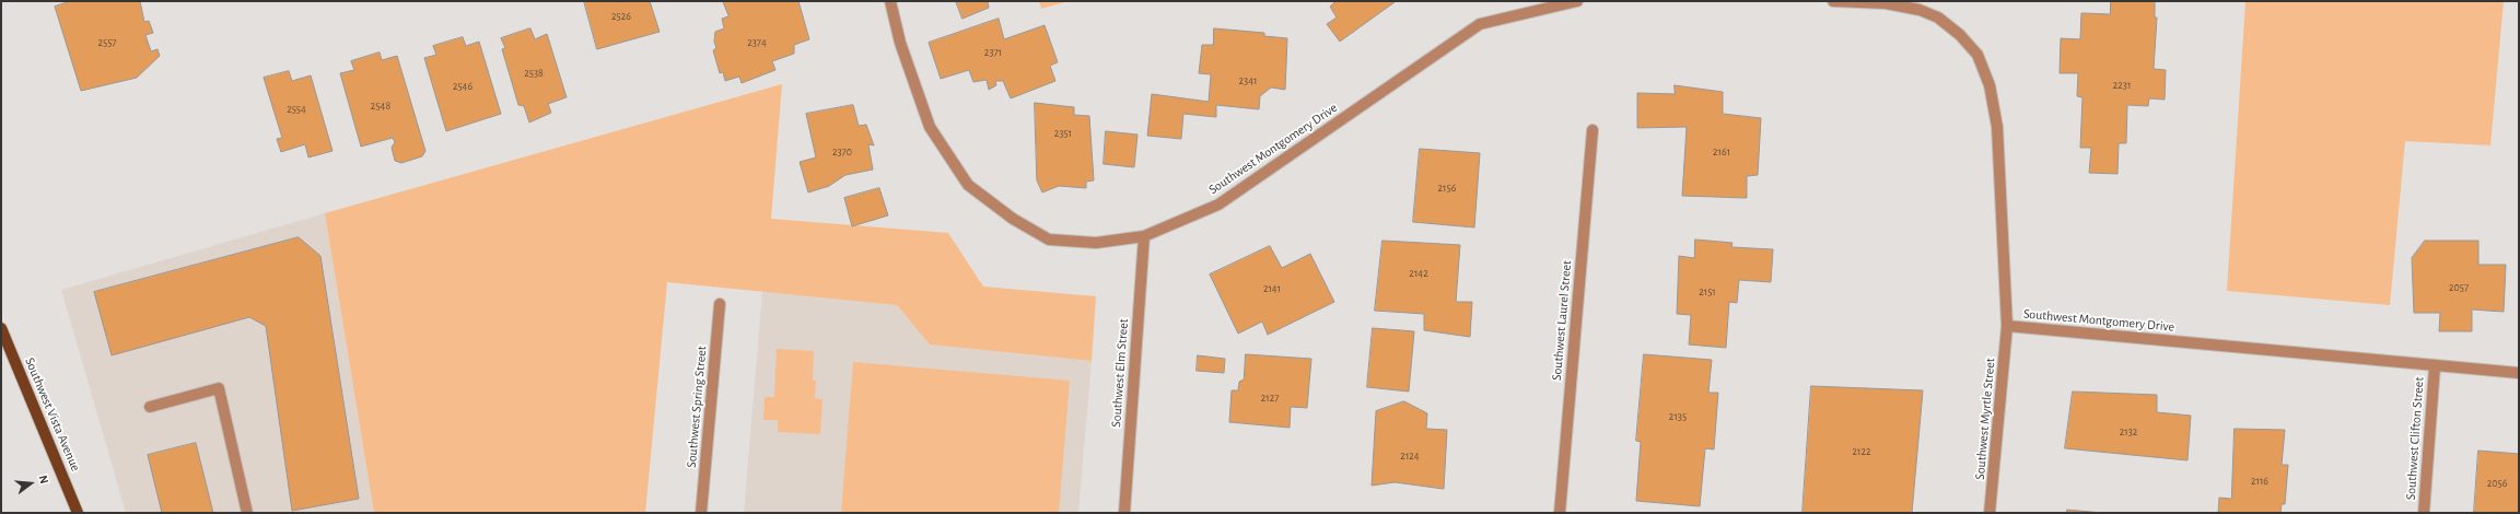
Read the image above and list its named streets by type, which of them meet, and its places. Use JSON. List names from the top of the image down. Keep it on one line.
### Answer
{"streets":{"main road":["Southwest Vista Avenue"],"street":["Southwest Montgomery Drive","Southwest Laurel Street","Southwest Elm Street","Southwest Spring Street","Southwest Myrtle Street","Southwest Clifton Street"]},"crossings":[["Southwest Montgomery Drive","Southwest Elm Street"],["Southwest Montgomery Drive","Southwest Myrtle Street"],["Southwest Montgomery Drive","Southwest Clifton Street"]],"house_numbers":["2526","2557","2374","2371","2538","2341","2231","2546","2548","2554","2351","2370","2161","2156","2142","2057","2141","2151","2127","2135","2132","2122","2124","2116","2056"],"north":"right"}
